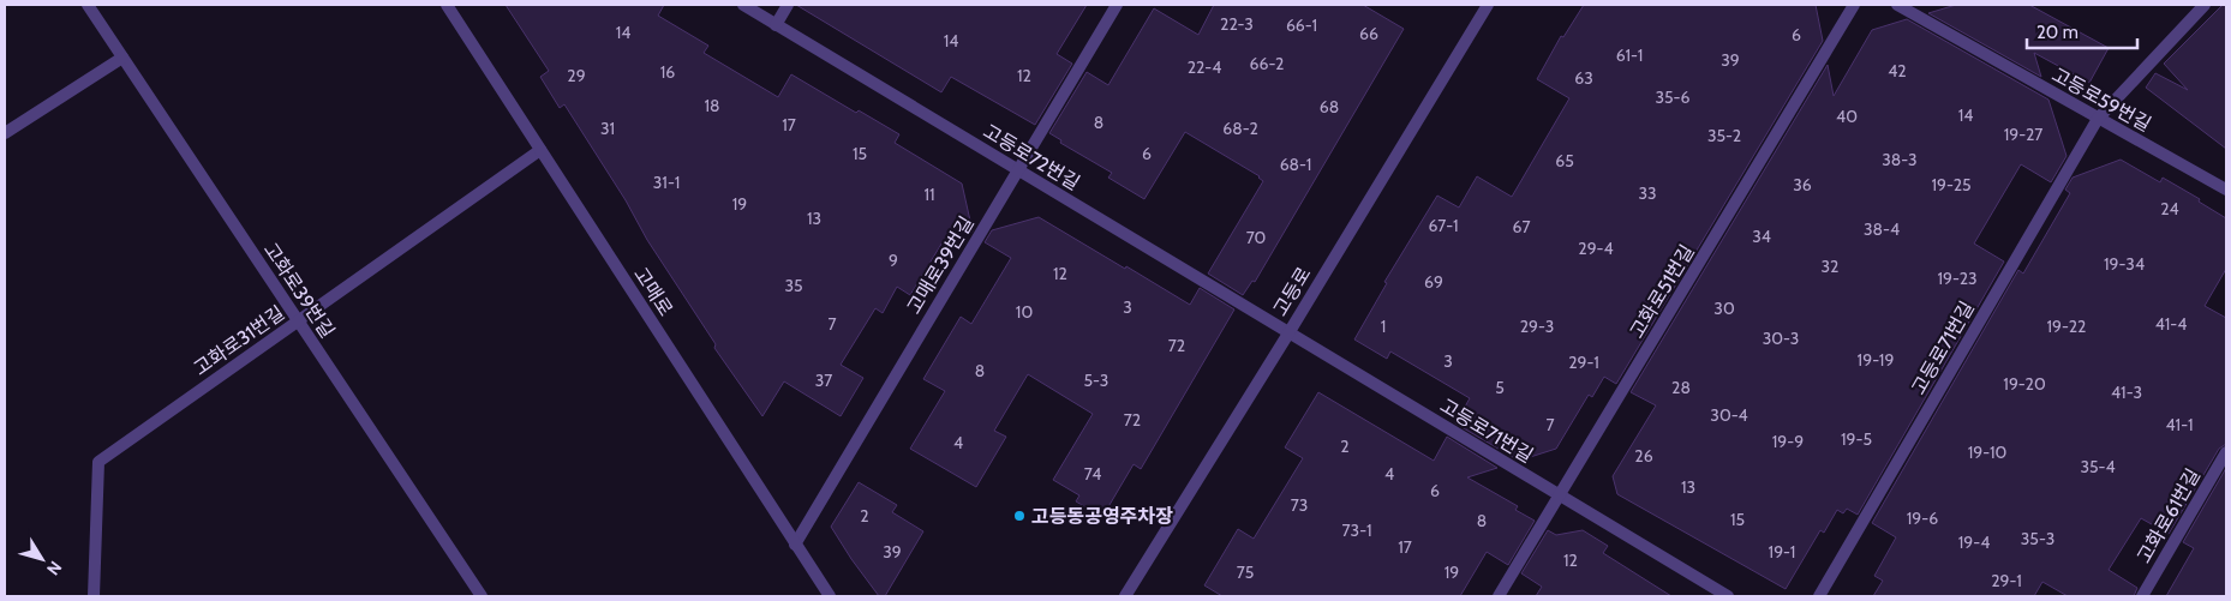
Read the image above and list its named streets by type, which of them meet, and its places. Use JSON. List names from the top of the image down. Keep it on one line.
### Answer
{"streets":{"street":["고등로59번길","고등로72번길","고매로39번길","고화로39번길","고매로","고등로","고화로51번길","고화로31번길","고등로71번길","고화로61번길"]},"crossings":[["고등로59번길","고등로71번길"],["고등로72번길","고매로39번길"],["고등로72번길","고등로"],["고등로72번길","고등로71번길"],["고매로39번길","고매로"],["고화로39번길","고화로31번길"],["고매로","고화로31번길"],["고등로","고등로71번길"],["고화로51번길","고등로71번길"]],"places":["고등동공영주차장"],"house_numbers":["22-3","66-1","14","66","6","14","61-1","39","66-2","22-4","42","16","29","12","63","35-6","18","68","14","40","8","17","31","68-2","19-27","35-2","15","6","38-3","65","68-1","31-1","36","19-25","33","11","19","24","13","67-1","67","38-4","34","70","29-4","9","19-34","32","12","19-23","69","35","3","30","10","7","41-4","1","29-3","19-22","30-3","72","19-19","3","29-1","8","37","5-3","19-20","5","28","41-3","30-4","72","7","41-1","19-5","19-9","4","2","19-10","26","35-4","74","4","13","6","73","2","19-6","15","8","73-1","35-3","19-4","17","39","19-1","12","75","19","29-1"],"scale_bar":"20 m","north":"bottom right"}
